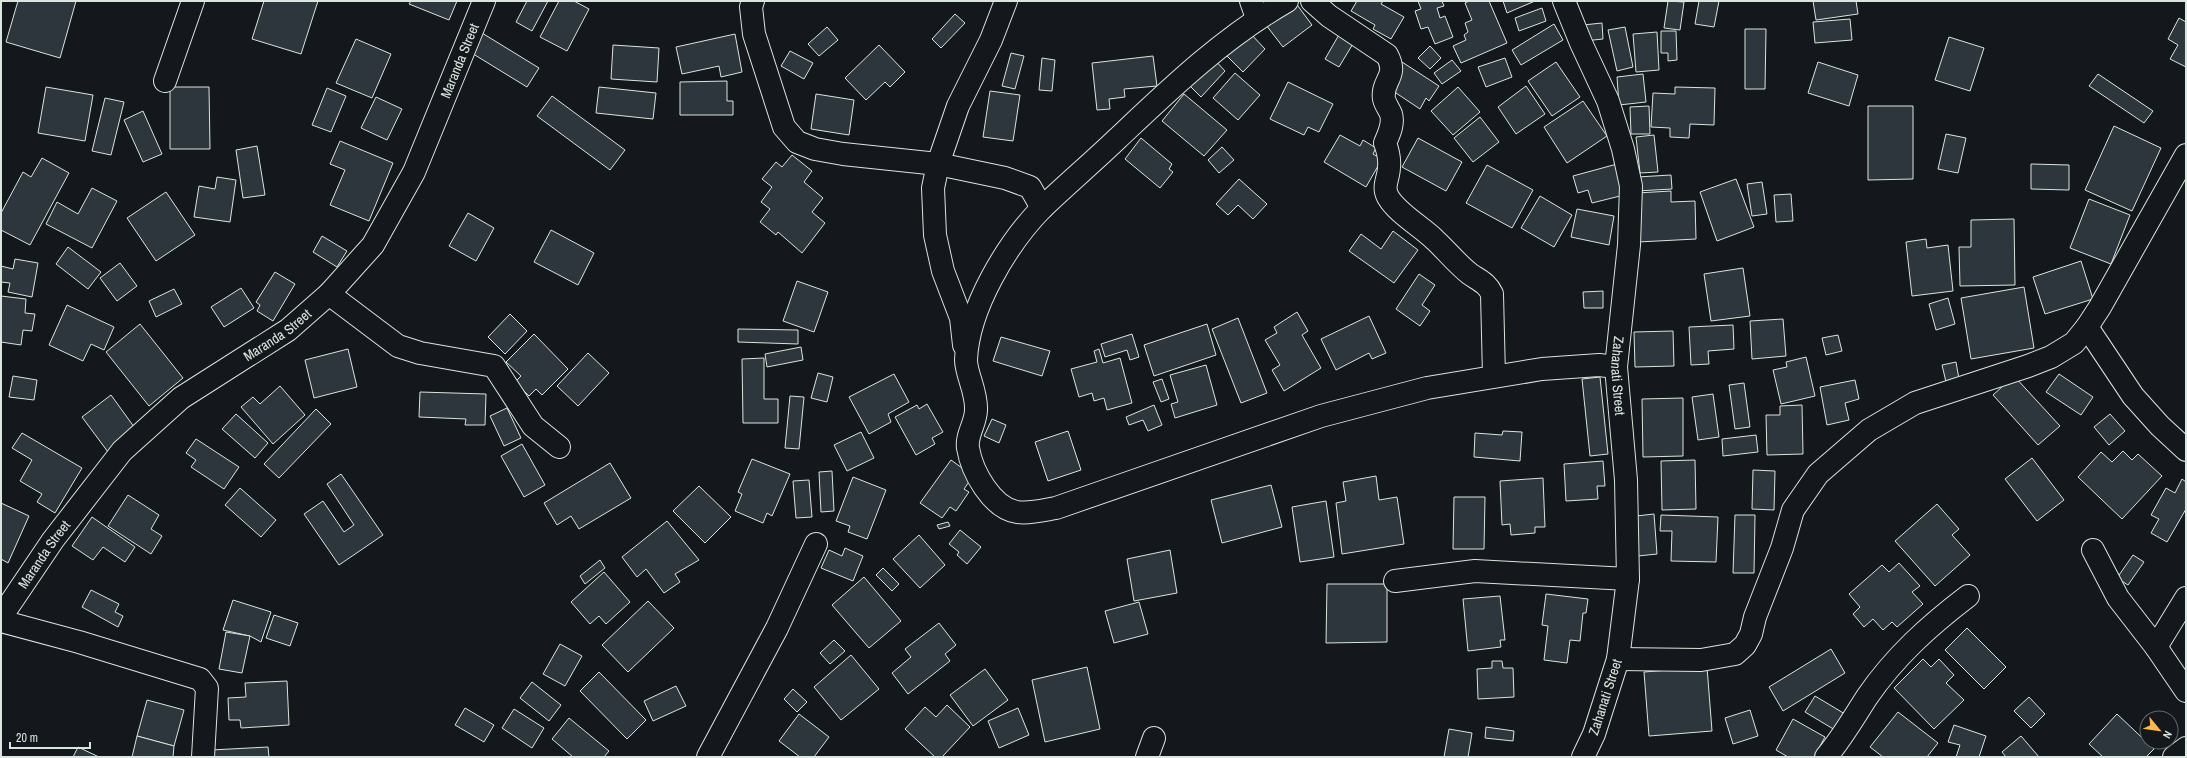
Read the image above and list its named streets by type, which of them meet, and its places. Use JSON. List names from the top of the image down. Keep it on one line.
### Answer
{"streets":{"street":["Maranda Street","Zahanati Street"]},"scale_bar":"20 m","north":"bottom right"}
